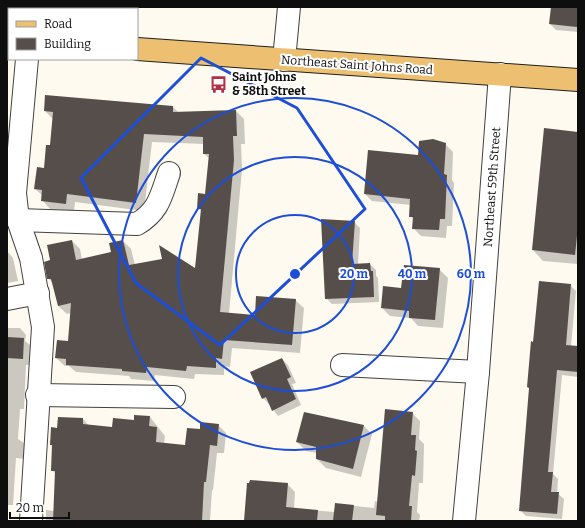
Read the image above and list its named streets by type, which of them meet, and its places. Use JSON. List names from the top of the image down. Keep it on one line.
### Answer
{"streets":{"main road":["Northeast Saint Johns Road"],"street":["Northeast 59th Street"]},"crossings":[["Northeast Saint Johns Road","Northeast 59th Street"]],"places":{"bus stop":["Saint Johns & 58th Street"]},"legend":["Road","Building"],"scale_bar":"20 m","rings":["20 m","40 m","60 m"]}
